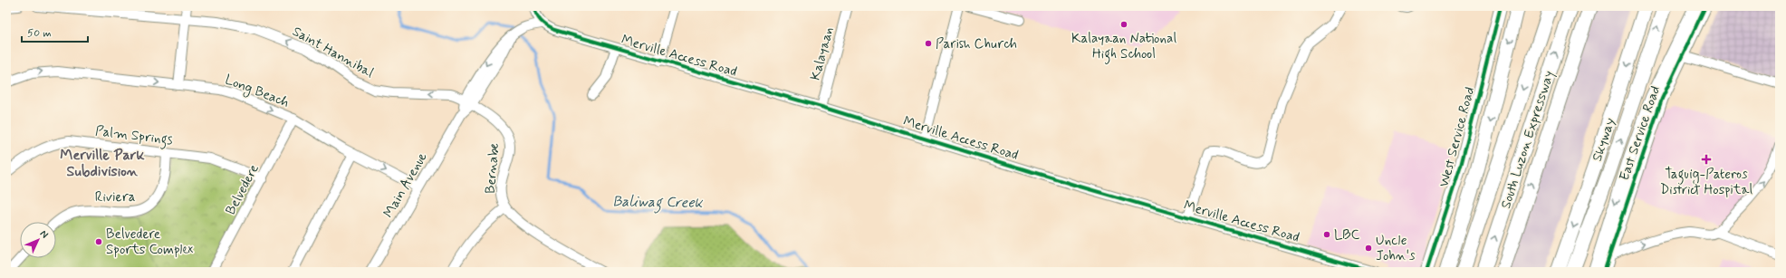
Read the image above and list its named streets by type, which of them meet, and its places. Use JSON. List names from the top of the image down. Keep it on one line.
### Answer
{"streets":{"highway":["South Luzon Expressway","Skyway"],"main road":["East Service Road","West Service Road"],"street":["Saint Hannibal","Kalayaan","Merville Access Road","Long Beach","Palm Springs","Bernabe","Main Avenue","Belvedere","Riviera"]},"crossings":[["Saint Hannibal","Bernabe"],["Saint Hannibal","Main Avenue"],["Kalayaan","Merville Access Road"],["Merville Access Road","Main Avenue"],["Long Beach","Main Avenue"],["Long Beach","Belvedere"],["Palm Springs","Belvedere"],["Palm Springs","Riviera"],["Bernabe","Main Avenue"]],"one_way":["Saint Hannibal","Long Beach"],"districts":["Merville Park Subdivision"],"water":["Baliwag Creek"],"places":{"other":["Kalayaan National High School","Parish Church","LBC","Belvedere Sports Complex","Uncle John's"],"health":["Taguig-Pateros District Hospital"]},"scale_bar":"50 m","north":"top right"}
